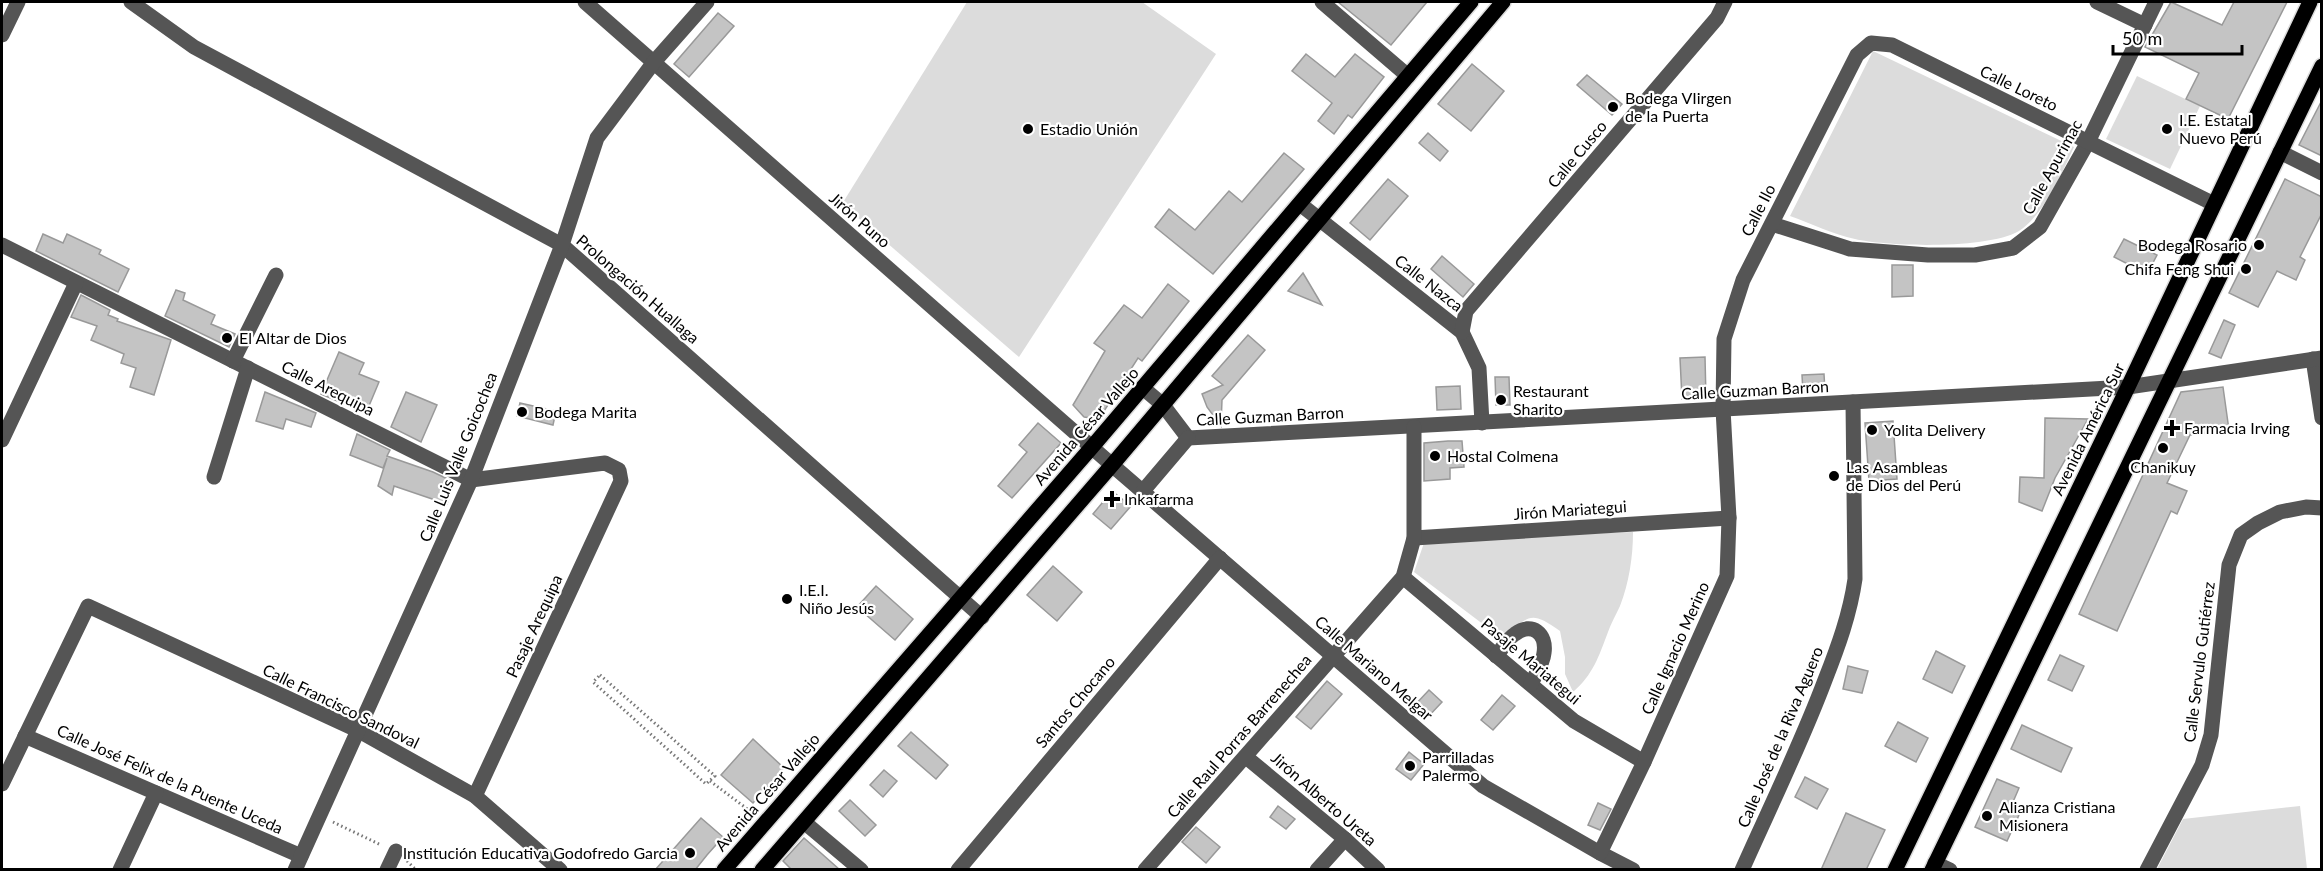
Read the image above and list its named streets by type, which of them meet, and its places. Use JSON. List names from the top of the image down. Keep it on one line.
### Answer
{"streets":{"main road":["Avenida César Vallejo","Avenida América Sur"],"street":["Calle Loreto","Calle Cusco","Calle Apurimac","Calle Ilo","Jirón Puno","Calle Nazca","Prolongación Huallaga","Calle Arequipa","Calle Guzman Barron","Calle Luis Valle Goicochea","Jirón Mariategui","Pasaje Arequipa","Calle Ignacio Merino","Pasaje Mariategui","Calle Servulo Gutiérrez","Calle Mariano Melgar","Santos Chocano","Calle Francisco Sandoval","Calle Raul Porras Barrenechea","Calle José de la Riva Aguero","Calle José Felix de la Puente Uceda","Jirón Alberto Ureta"]},"crossings":[["Calle Loreto","Calle Apurimac"],["Calle Loreto","Calle Ilo"],["Calle Loreto","Avenida América Sur"],["Calle Cusco","Calle Nazca"],["Calle Apurimac","Calle Ilo"],["Calle Ilo","Calle Guzman Barron"],["Calle Ilo","Calle Ignacio Merino"],["Jirón Puno","Avenida César Vallejo"],["Jirón Puno","Calle Luis Valle Goicochea"],["Jirón Puno","Calle Mariano Melgar"],["Calle Nazca","Calle Guzman Barron"],["Calle Nazca","Avenida César Vallejo"],["Prolongación Huallaga","Avenida César Vallejo"],["Prolongación Huallaga","Calle Luis Valle Goicochea"],["Calle Arequipa","Calle Luis Valle Goicochea"],["Calle Arequipa","Pasaje Arequipa"],["Calle Guzman Barron","Avenida América Sur"],["Calle Guzman Barron","Calle Ignacio Merino"],["Calle Guzman Barron","Calle Raul Porras Barrenechea"],["Calle Guzman Barron","Calle José de la Riva Aguero"],["Calle Luis Valle Goicochea","Pasaje Arequipa"],["Calle Luis Valle Goicochea","Calle Francisco Sandoval"],["Calle Luis Valle Goicochea","Calle José Felix de la Puente Uceda"],["Jirón Mariategui","Calle Ignacio Merino"],["Jirón Mariategui","Calle Raul Porras Barrenechea"],["Pasaje Arequipa","Calle Francisco Sandoval"],["Calle Ignacio Merino","Pasaje Mariategui"],["Calle Ignacio Merino","Calle Mariano Melgar"],["Pasaje Mariategui","Calle Raul Porras Barrenechea"],["Calle Mariano Melgar","Santos Chocano"],["Calle Mariano Melgar","Calle Raul Porras Barrenechea"],["Calle Francisco Sandoval","Calle José Felix de la Puente Uceda"],["Calle Raul Porras Barrenechea","Jirón Alberto Ureta"]],"places":{"other":["Bodega VIirgen de la Puerta","Estadio Unión","I.E. Estatal Nuevo Perú","Bodega Rosario","Chifa Feng Shui","El Altar de Dios","Restaurant Sharito","Bodega Marita","Yolita Delivery","Chanikuy","Hostal Colmena","Las Asambleas de Dios del Perú","I.E.I. Niño Jesús","Parrilladas Palermo","Alianza Cristiana Misionera","Institución Educativa Godofredo Garcia"],"health":["Farmacia Irving","Inkafarma"]},"scale_bar":"50 m"}
